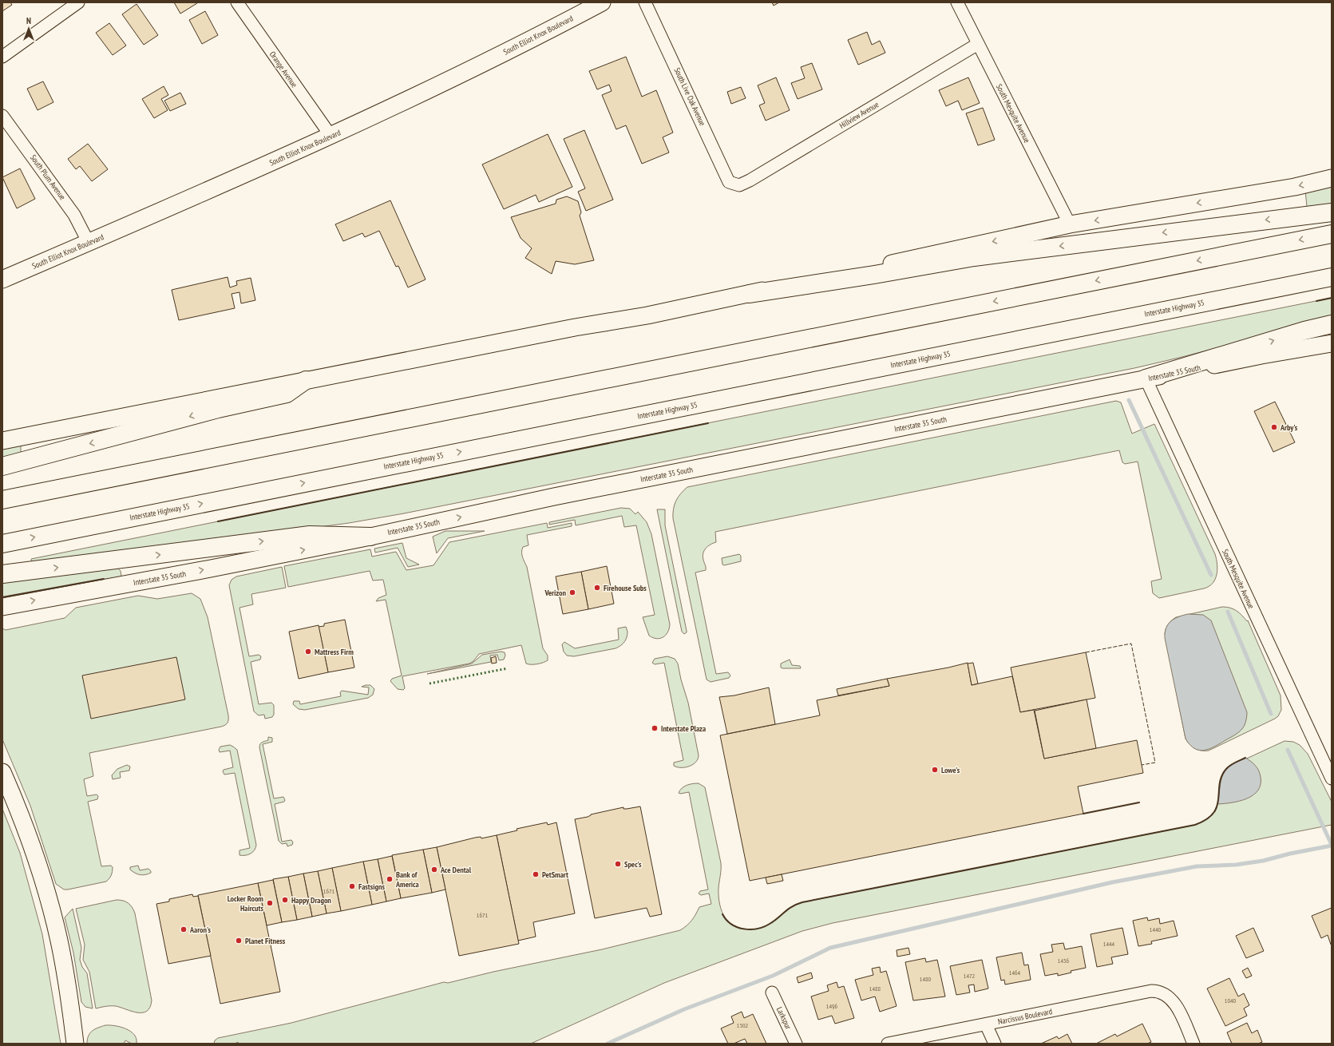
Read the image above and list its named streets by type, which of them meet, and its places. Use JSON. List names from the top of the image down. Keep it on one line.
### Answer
{"streets":{"highway":["Interstate Highway 35"],"main road":["South Elliot Knox Boulevard","Interstate 35 South"],"street":["Orange Avenue","South Live Oak Avenue","South Mesquite Avenue","Hillview Avenue","South Plum Avenue","Narcissus Boulevard","Larkspur"]},"crossings":[["South Elliot Knox Boulevard","Orange Avenue"],["South Elliot Knox Boulevard","South Plum Avenue"],["South Live Oak Avenue","Hillview Avenue"],["South Mesquite Avenue","Hillview Avenue"],["South Mesquite Avenue","Interstate 35 South"]],"one_way":["Interstate 35 South"],"places":["Arby's","Firehouse Subs","Verizon","Mattress Firm","Interstate Plaza","Lowe's","Spec's","Ace Dental","PetSmart","Bank of America","Fastsigns","Happy Dragon","Locker Room Haircuts","Aaron's","Planet Fitness"],"house_numbers":["1671","1671","1440","1444","1456","1464","1472","1480","1488","1040","1496","1502"],"north":"top"}
